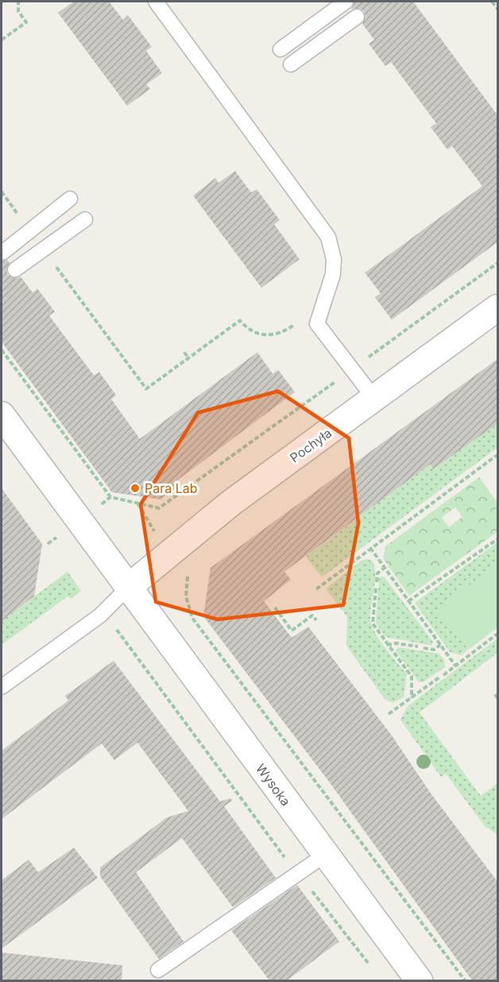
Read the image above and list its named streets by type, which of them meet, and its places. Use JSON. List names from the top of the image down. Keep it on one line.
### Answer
{"streets":{"street":["Pochyła","Wysoka"]},"crossings":[["Pochyła","Wysoka"]],"places":["Para Lab"]}
